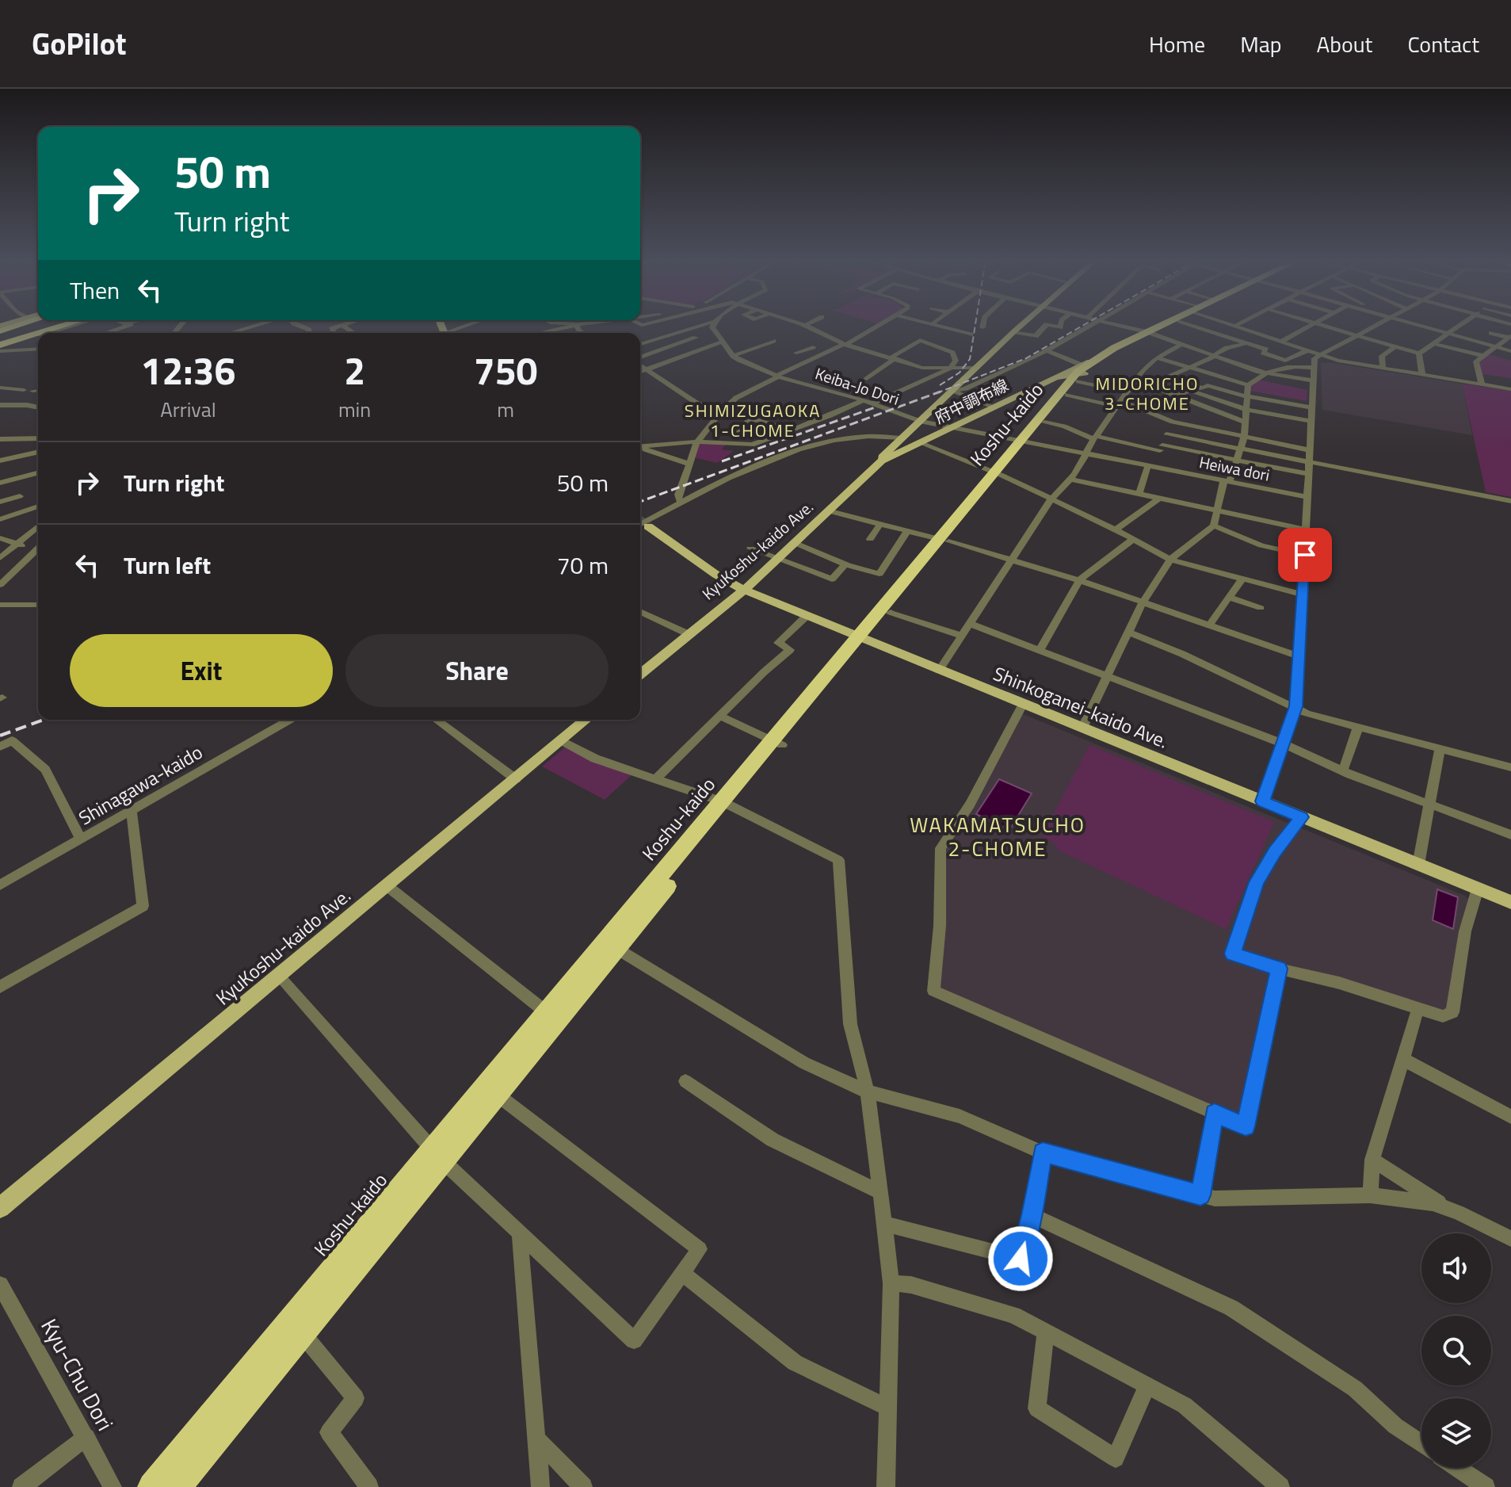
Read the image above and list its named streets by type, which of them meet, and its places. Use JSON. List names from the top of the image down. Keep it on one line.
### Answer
{"streets":{"highway":["Koshu-kaido"],"main road":["府中調布線","KyuKoshu-kaido Ave.","Shinkoganei-kaido Ave."],"street":["Keiba-Jo Dori","Heiwa dori","Shinagawa-kaido","Kyu-Chu Dori"]},"crossings":[["Keiba-Jo Dori","Heiwa dori"],["Keiba-Jo Dori","KyuKoshu-kaido Ave."],["府中調布線","Koshu-kaido"],["府中調布線","Heiwa dori"],["府中調布線","KyuKoshu-kaido Ave."],["Koshu-kaido","Heiwa dori"],["Koshu-kaido","Shinkoganei-kaido Ave."],["Heiwa dori","KyuKoshu-kaido Ave."],["KyuKoshu-kaido Ave.","Shinkoganei-kaido Ave."]],"districts":["MIDORICHO 3-CHOME","SHIMIZUGAOKA 1-CHOME","WAKAMATSUCHO 2-CHOME"],"page":{"header":"GoPilot","nav":["Home","Map","About","Contact"],"turn":["50 m","Turn right"],"then":"Then","eta":["12:36","Arrival","2","min","750","m"],"list":[{"name":"Turn right","value":"50 m"},{"name":"Turn left","value":"70 m"}],"buttons":["Exit","Share"]}}
